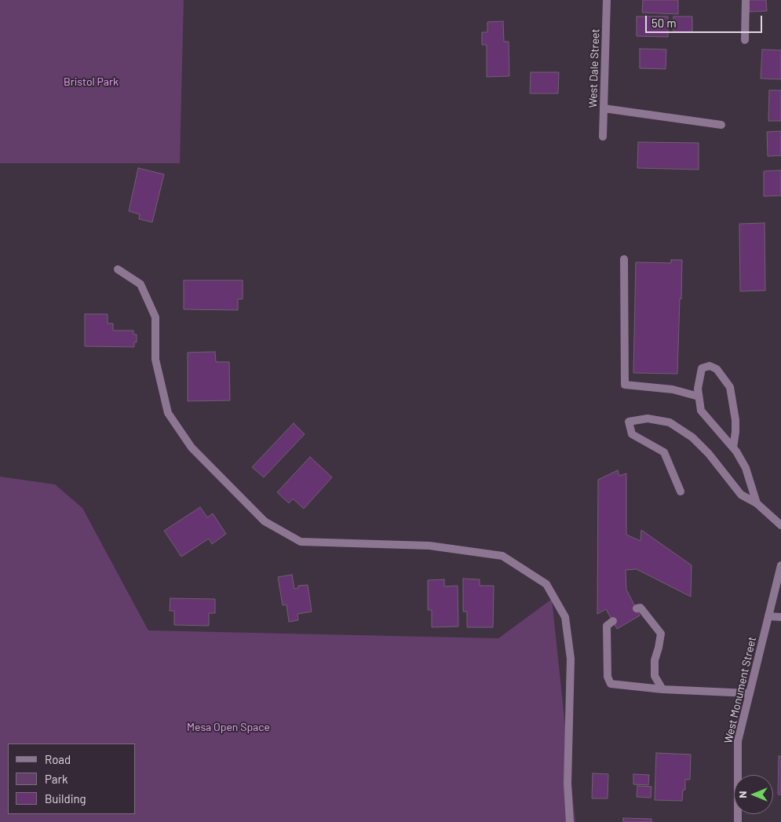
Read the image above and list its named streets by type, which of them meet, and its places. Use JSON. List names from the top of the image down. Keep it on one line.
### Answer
{"streets":{"street":["West Dale Street","West Monument Street"]},"parks":["Bristol Park","Mesa Open Space"],"legend":["Road","Park","Building"],"scale_bar":"50 m","north":"left"}
